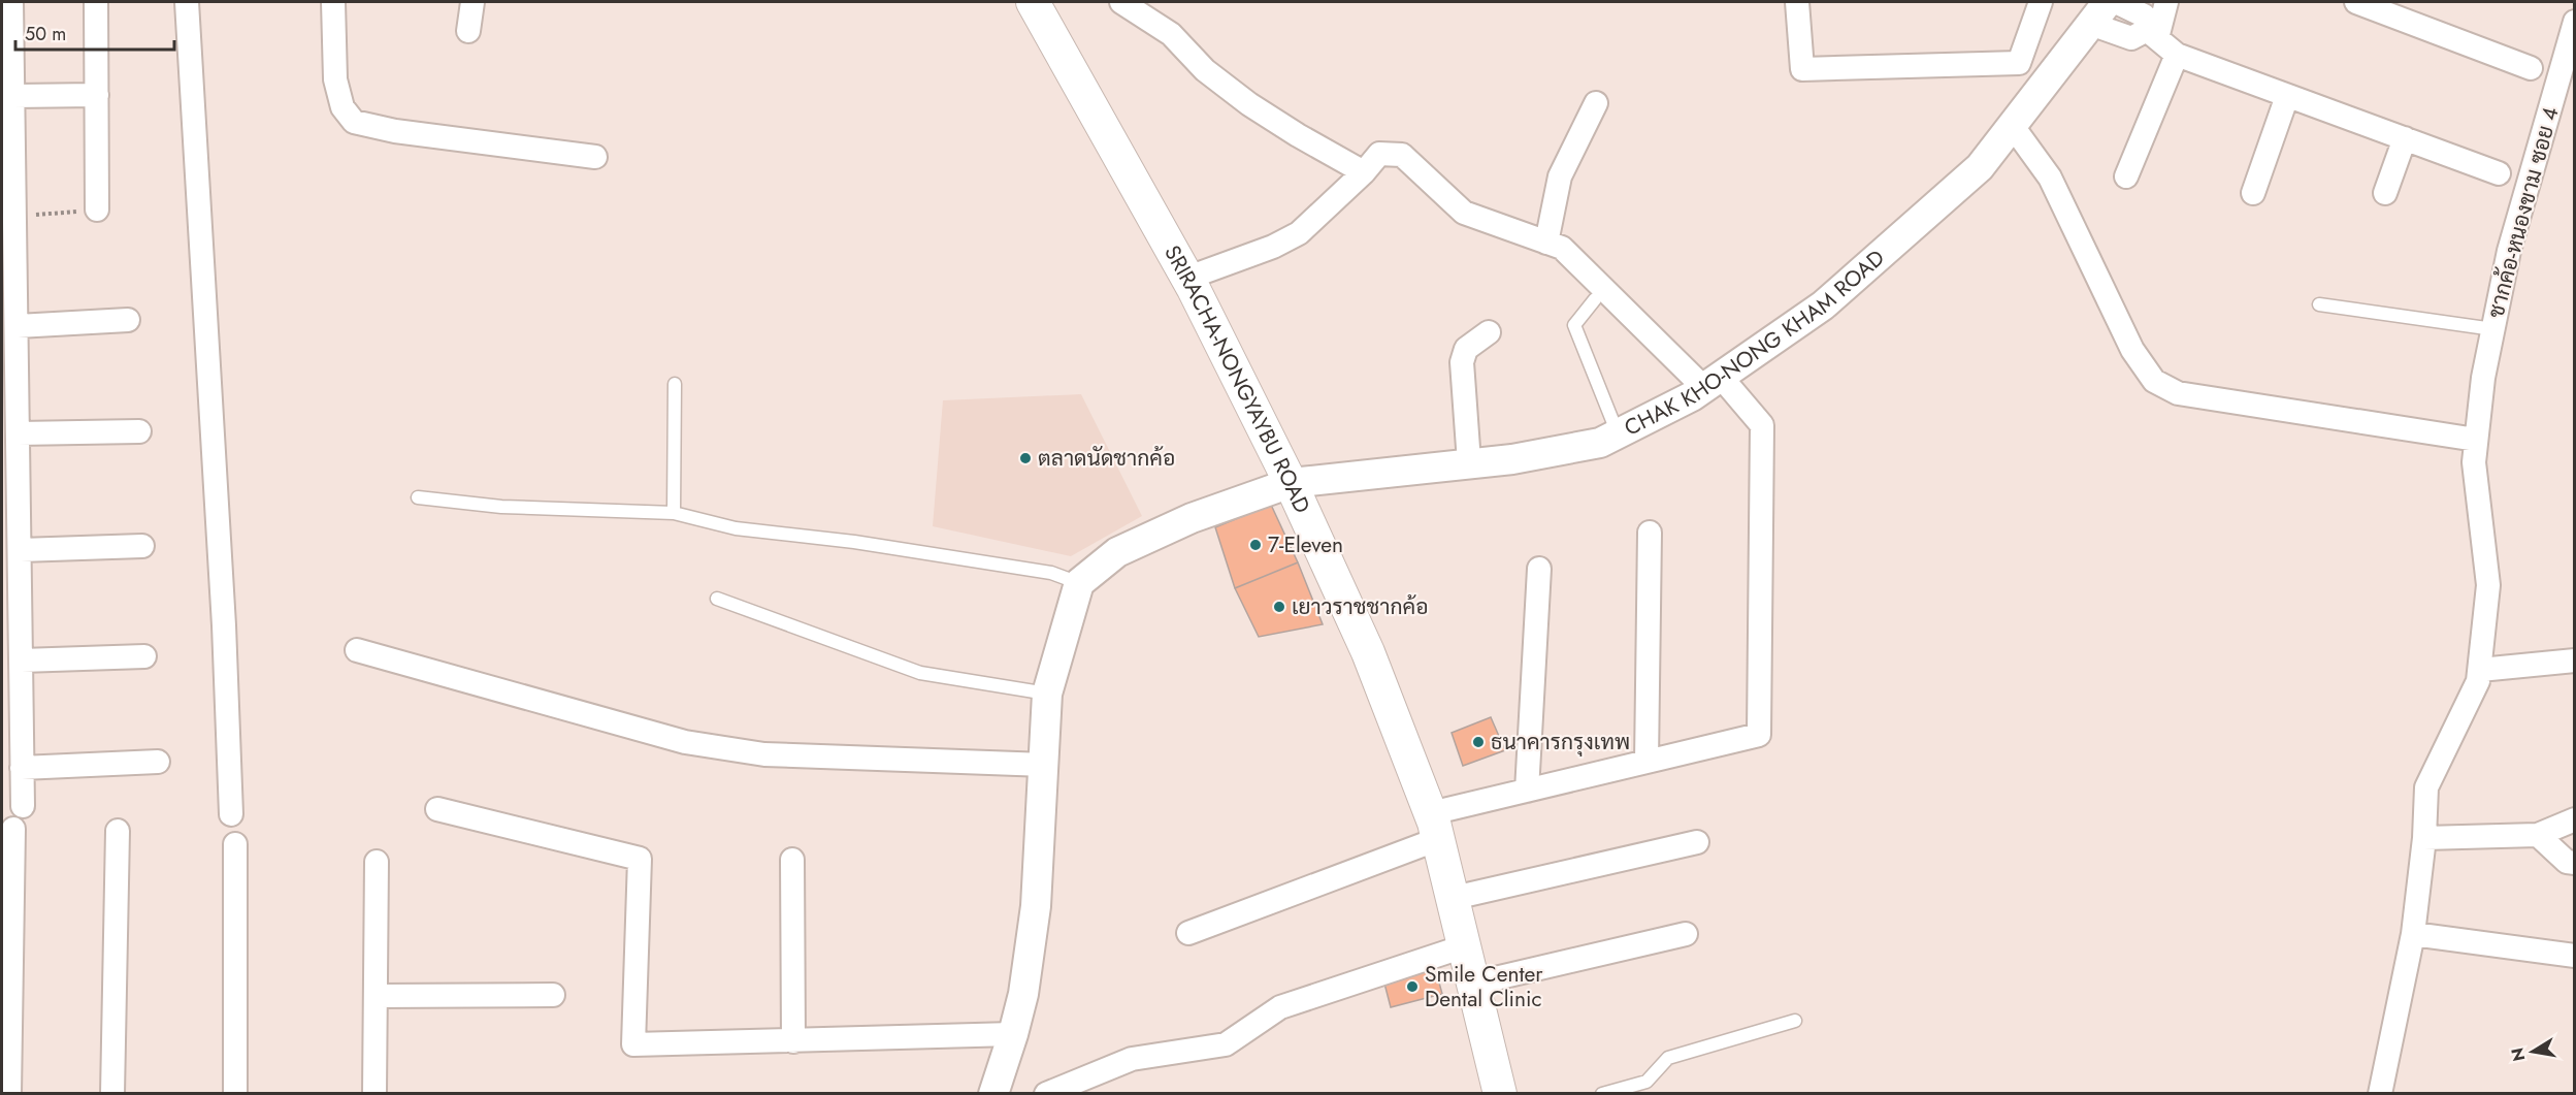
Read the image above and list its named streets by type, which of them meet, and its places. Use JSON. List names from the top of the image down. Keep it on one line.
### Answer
{"streets":{"main road":["SRIRACHA-NONGYAYBU ROAD"],"street":["ชากค้อ-หนองขาม ซอย 4","CHAK KHO-NONG KHAM ROAD"]},"crossings":[["CHAK KHO-NONG KHAM ROAD","SRIRACHA-NONGYAYBU ROAD"]],"places":["ตลาดนัดชากค้อ","7-Eleven","เยาวราชชากค้อ","ธนาคารกรุงเทพ","Smile Center Dental Clinic"],"scale_bar":"50 m","north":"left"}
